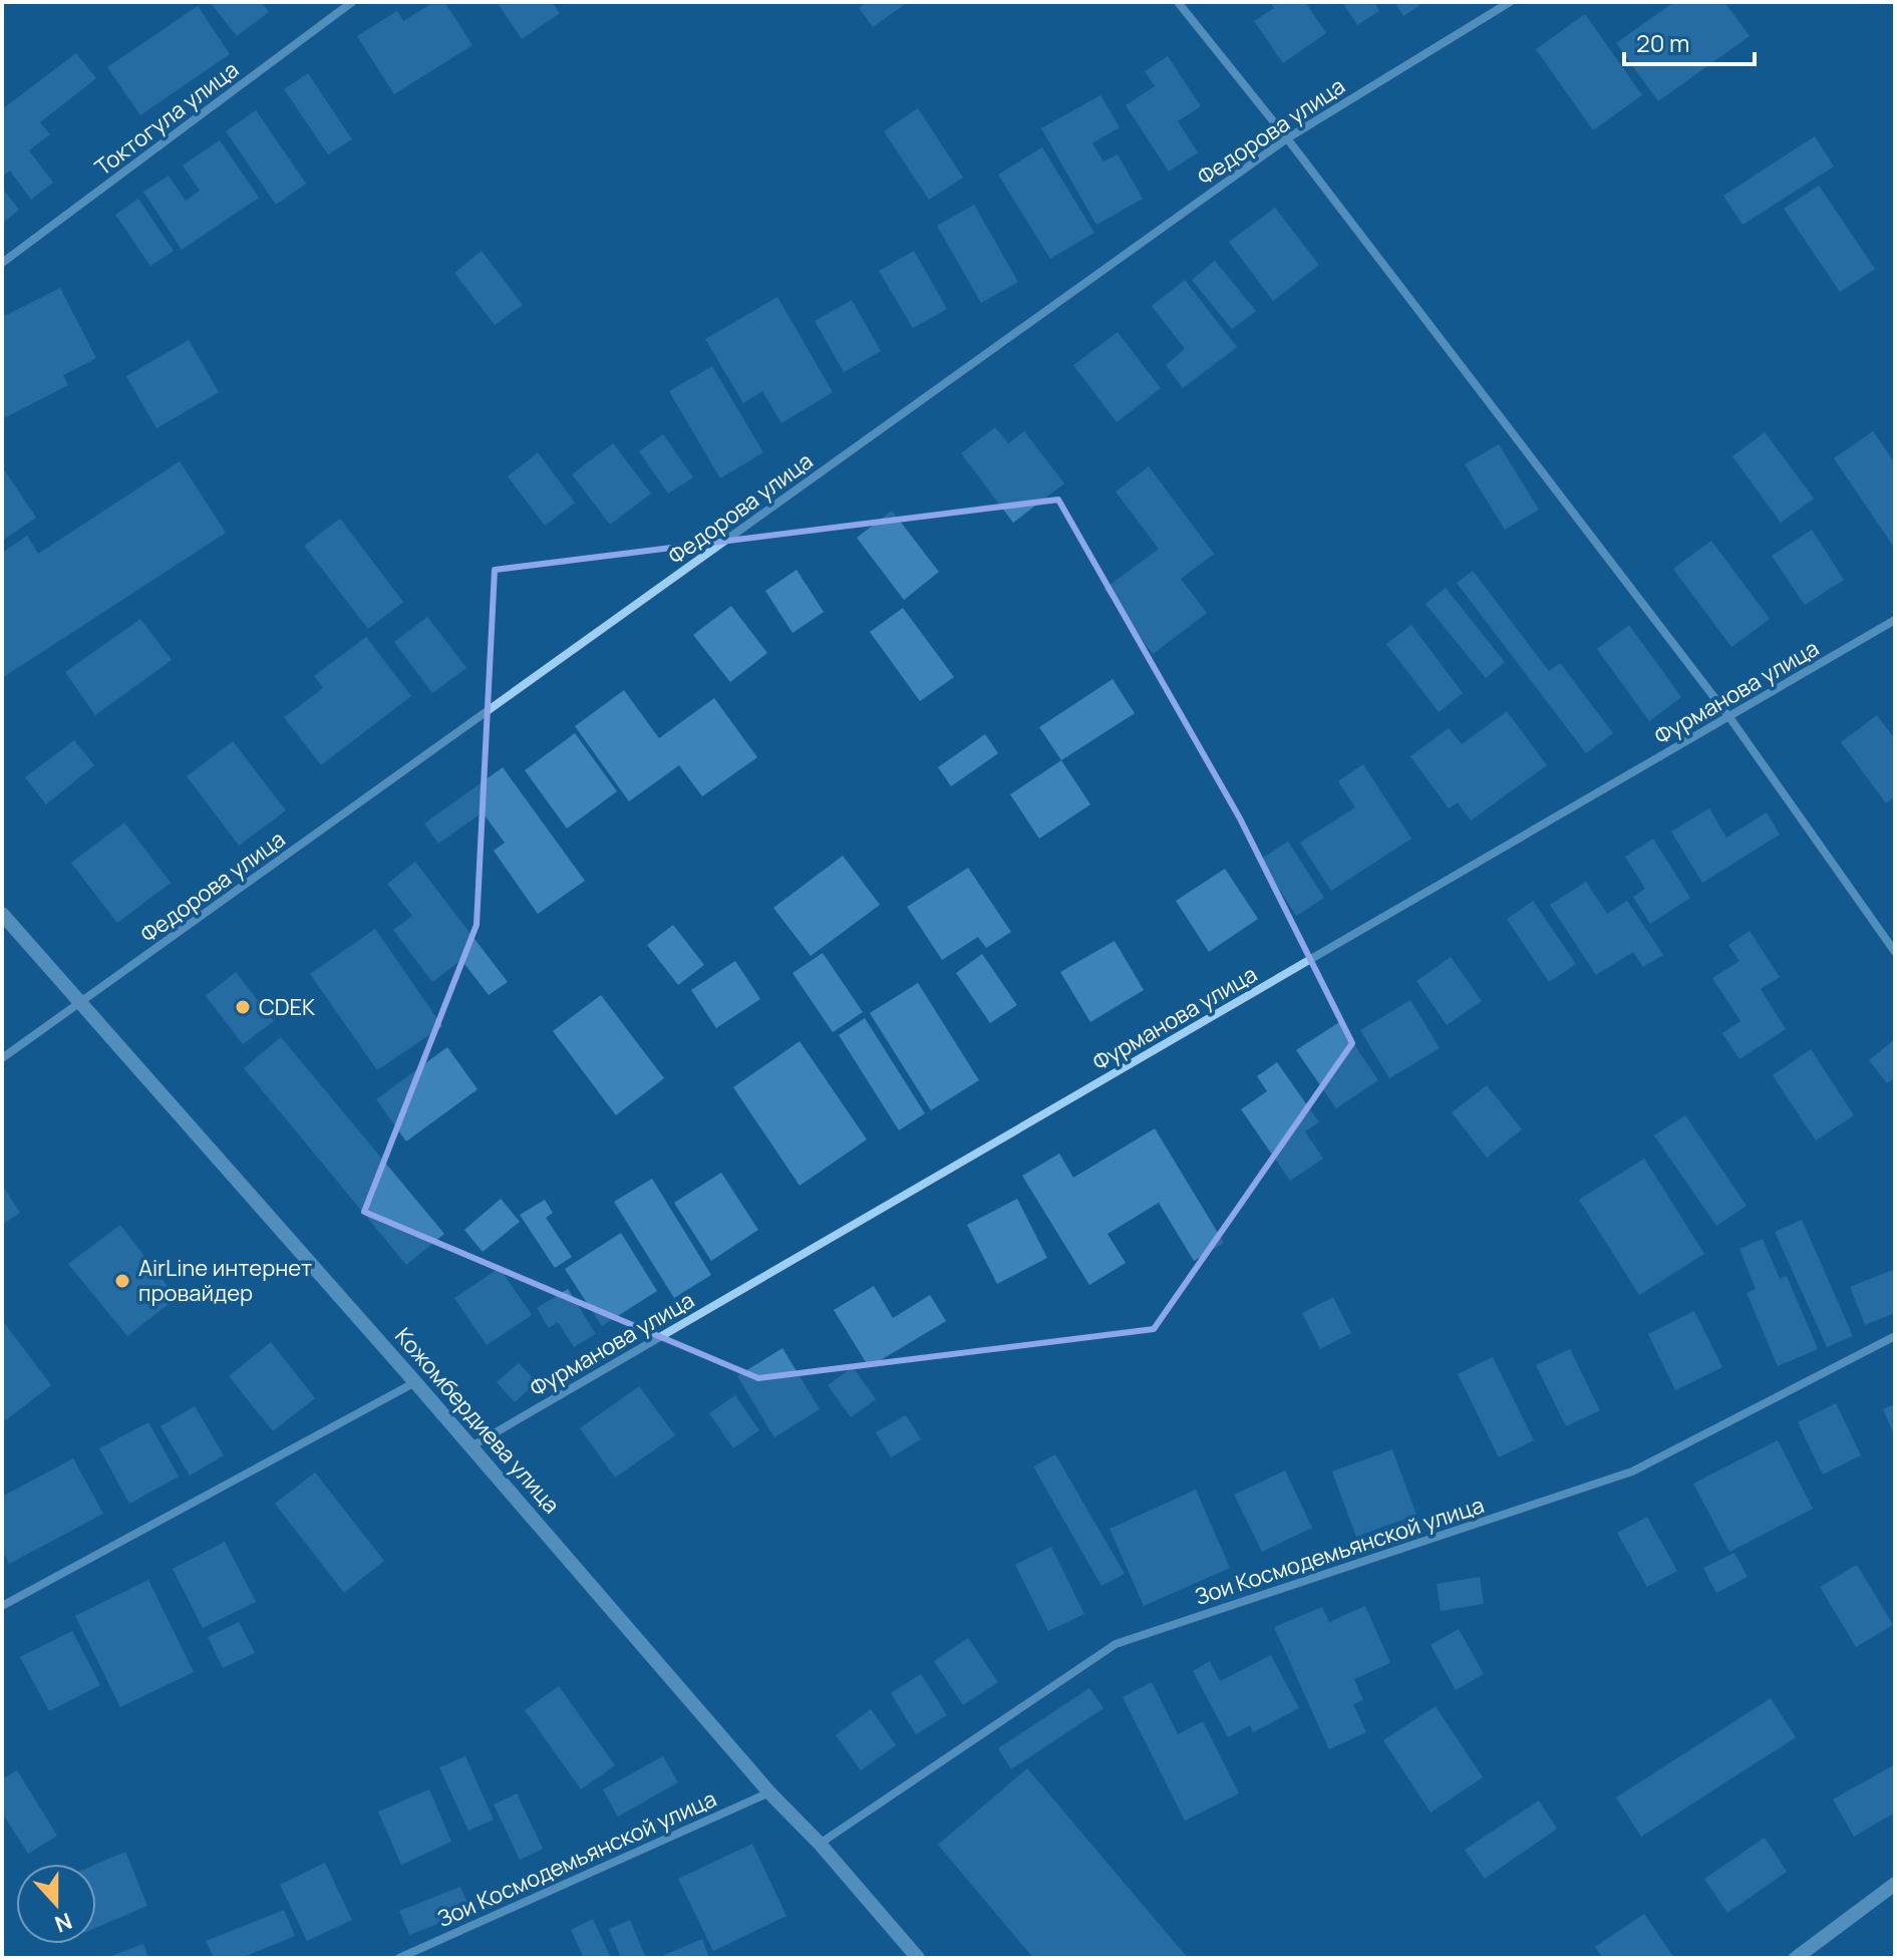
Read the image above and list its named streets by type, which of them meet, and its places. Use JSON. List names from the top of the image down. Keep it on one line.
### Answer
{"streets":{"street":["Токтогула улица","Федорова улица","Фурманова улица","Кожомбердиева улица","Зои Космодемьянской улица"]},"crossings":[["Федорова улица","Кожомбердиева улица"],["Фурманова улица","Кожомбердиева улица"],["Кожомбердиева улица","Зои Космодемьянской улица"]],"places":["CDEK","AirLine интернет провайдер"],"scale_bar":"20 m","north":"bottom"}
